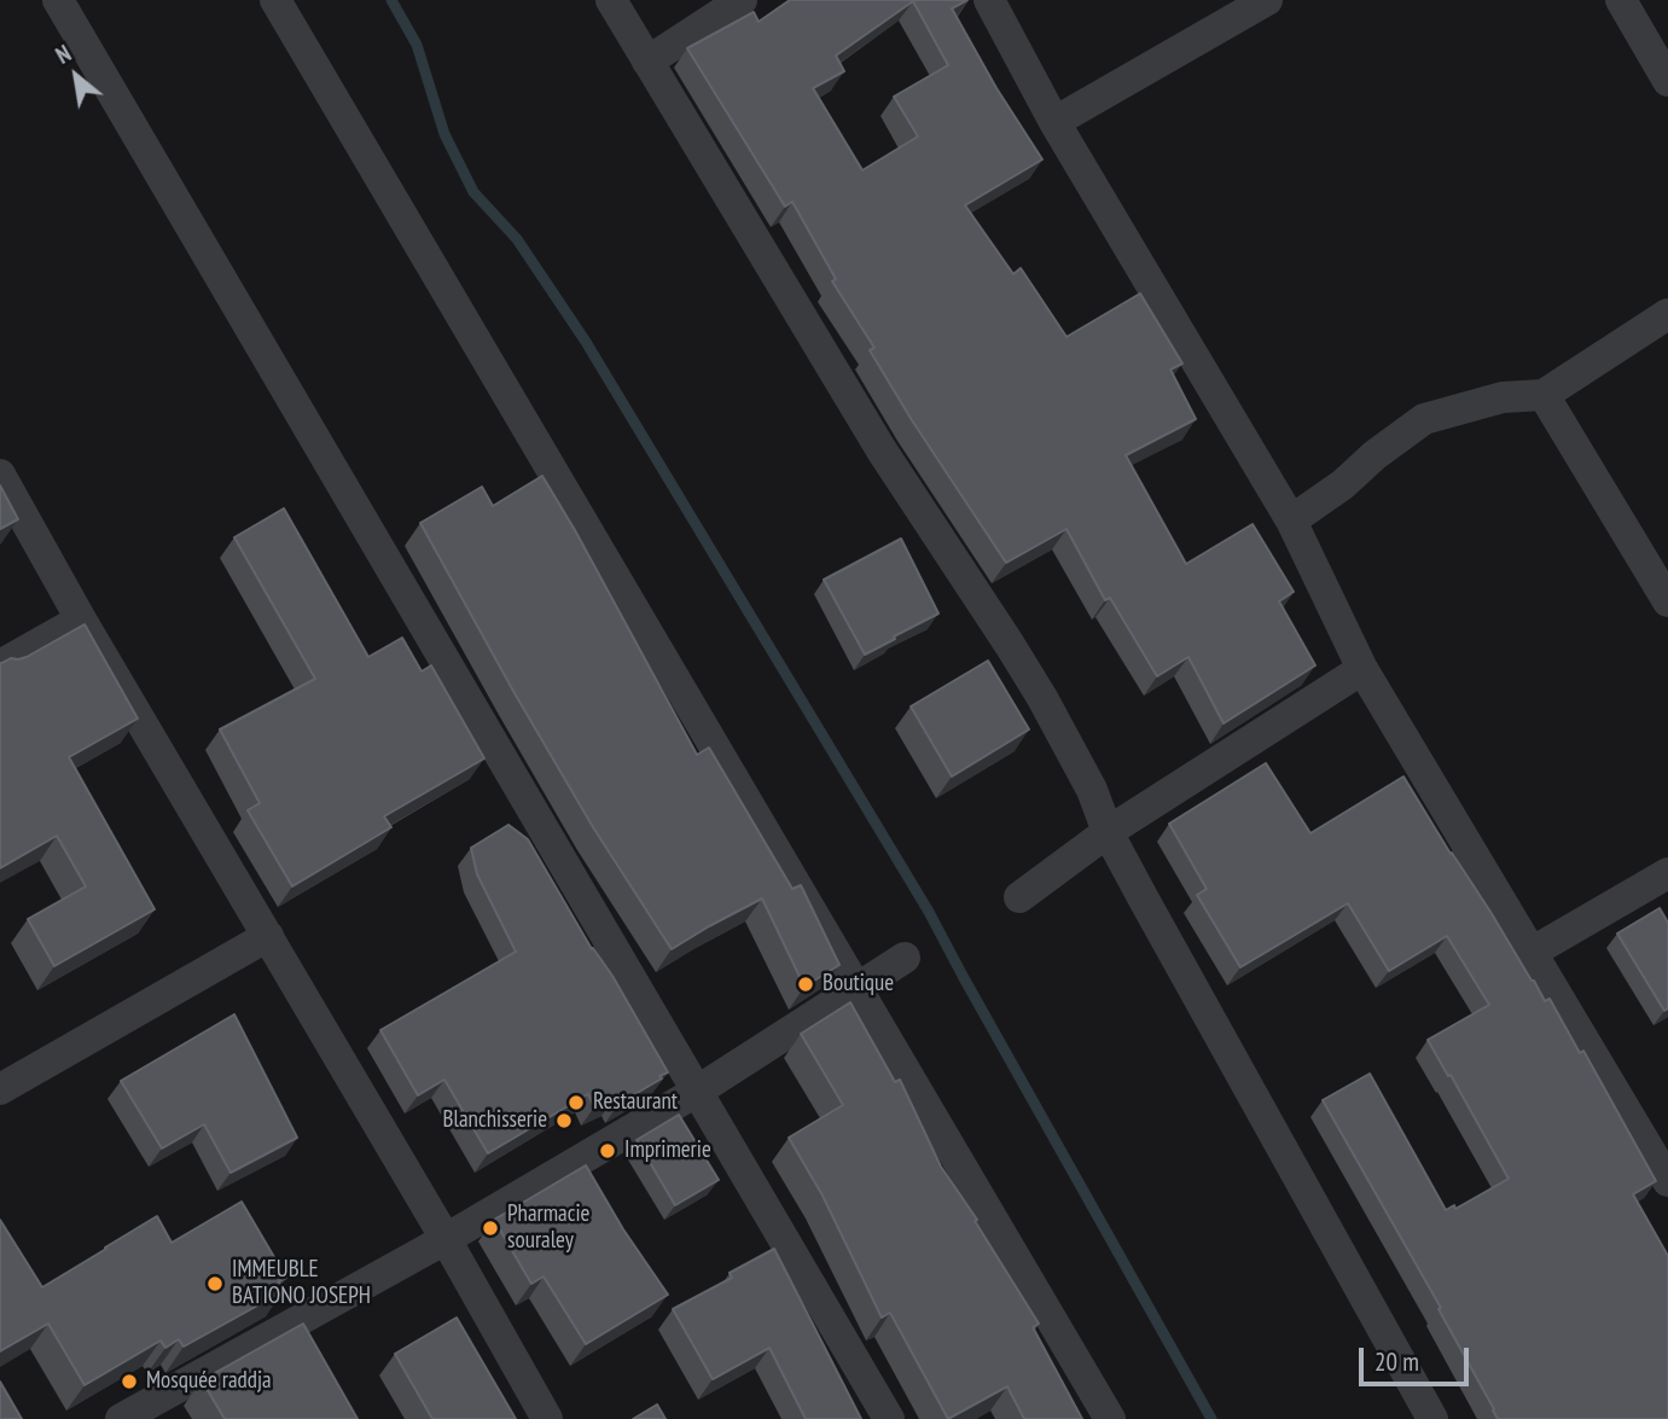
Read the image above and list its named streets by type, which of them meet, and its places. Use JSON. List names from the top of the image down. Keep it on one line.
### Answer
{"places":["Boutique","Restaurant","Blanchisserie","Imprimerie","Pharmacie souraley","IMMEUBLE BATIONO JOSEPH","Mosquée raddja"],"scale_bar":"20 m","north":"top left"}
